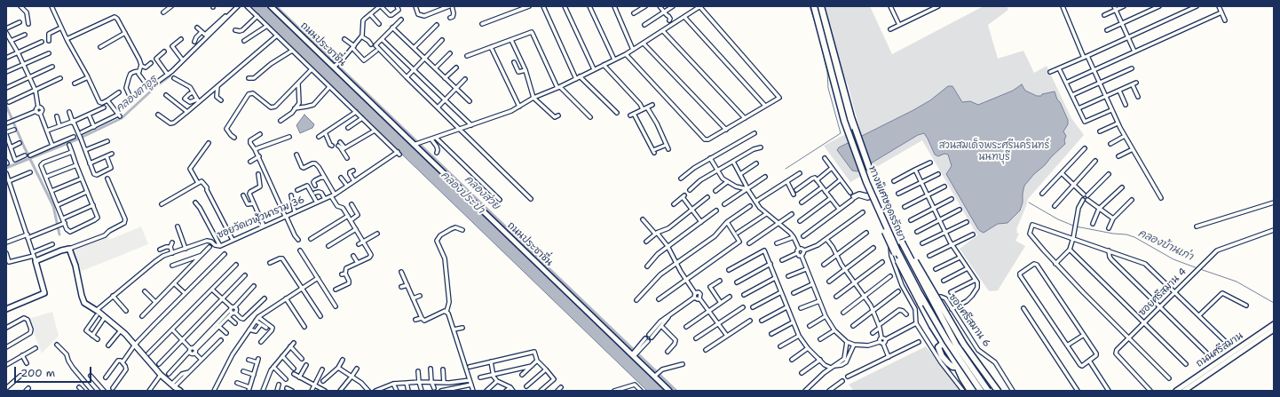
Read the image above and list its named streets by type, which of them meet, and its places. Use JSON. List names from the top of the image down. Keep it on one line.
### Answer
{"streets":{"highway":["ทางพิเศษอุดรรัถยา"],"street":["ถนนประชาชื่น","ซอยวัดเวฬุวนาราม 36","ซอยศรีสมาน 4","ซอยศรีสมาน 6","ถนนศรีสมาน"]},"crossings":[["ทางพิเศษอุดรรัถยา","ซอยศรีสมาน 6"]],"water":["คลองตาอูฐ","คลองประปา","คลองส่วย","คลองบ้านเก่า"],"parks":["สวนสมเด็จพระศรีนครินทร์ นนทบุรี"],"scale_bar":"200 m"}
